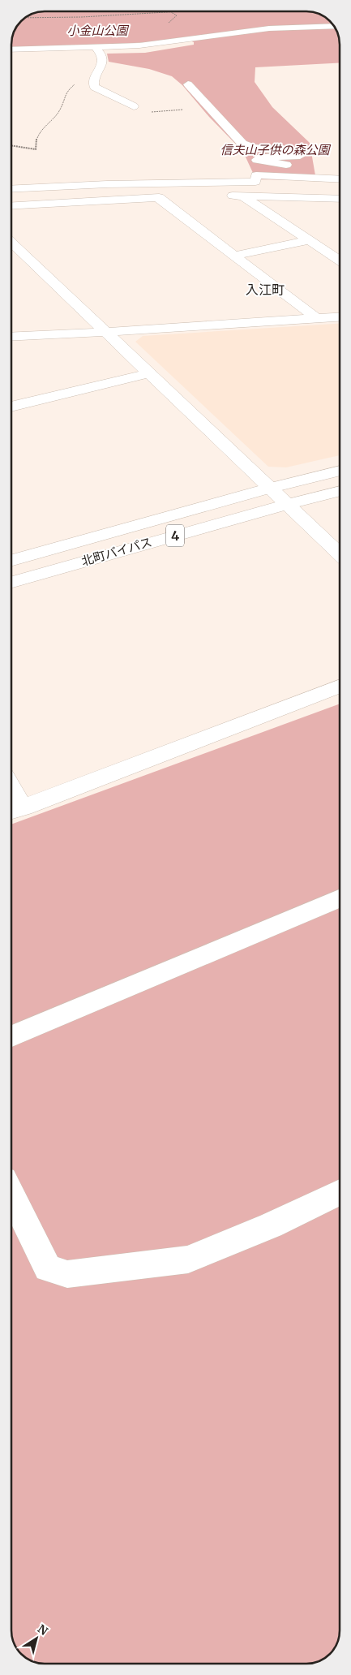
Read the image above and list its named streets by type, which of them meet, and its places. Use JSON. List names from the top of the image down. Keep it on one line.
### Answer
{"streets":{"main road":["4","北町バイパス"]},"districts":["入江町"],"parks":["小金山公園","信夫山子供の森公園"],"north":"top right"}
